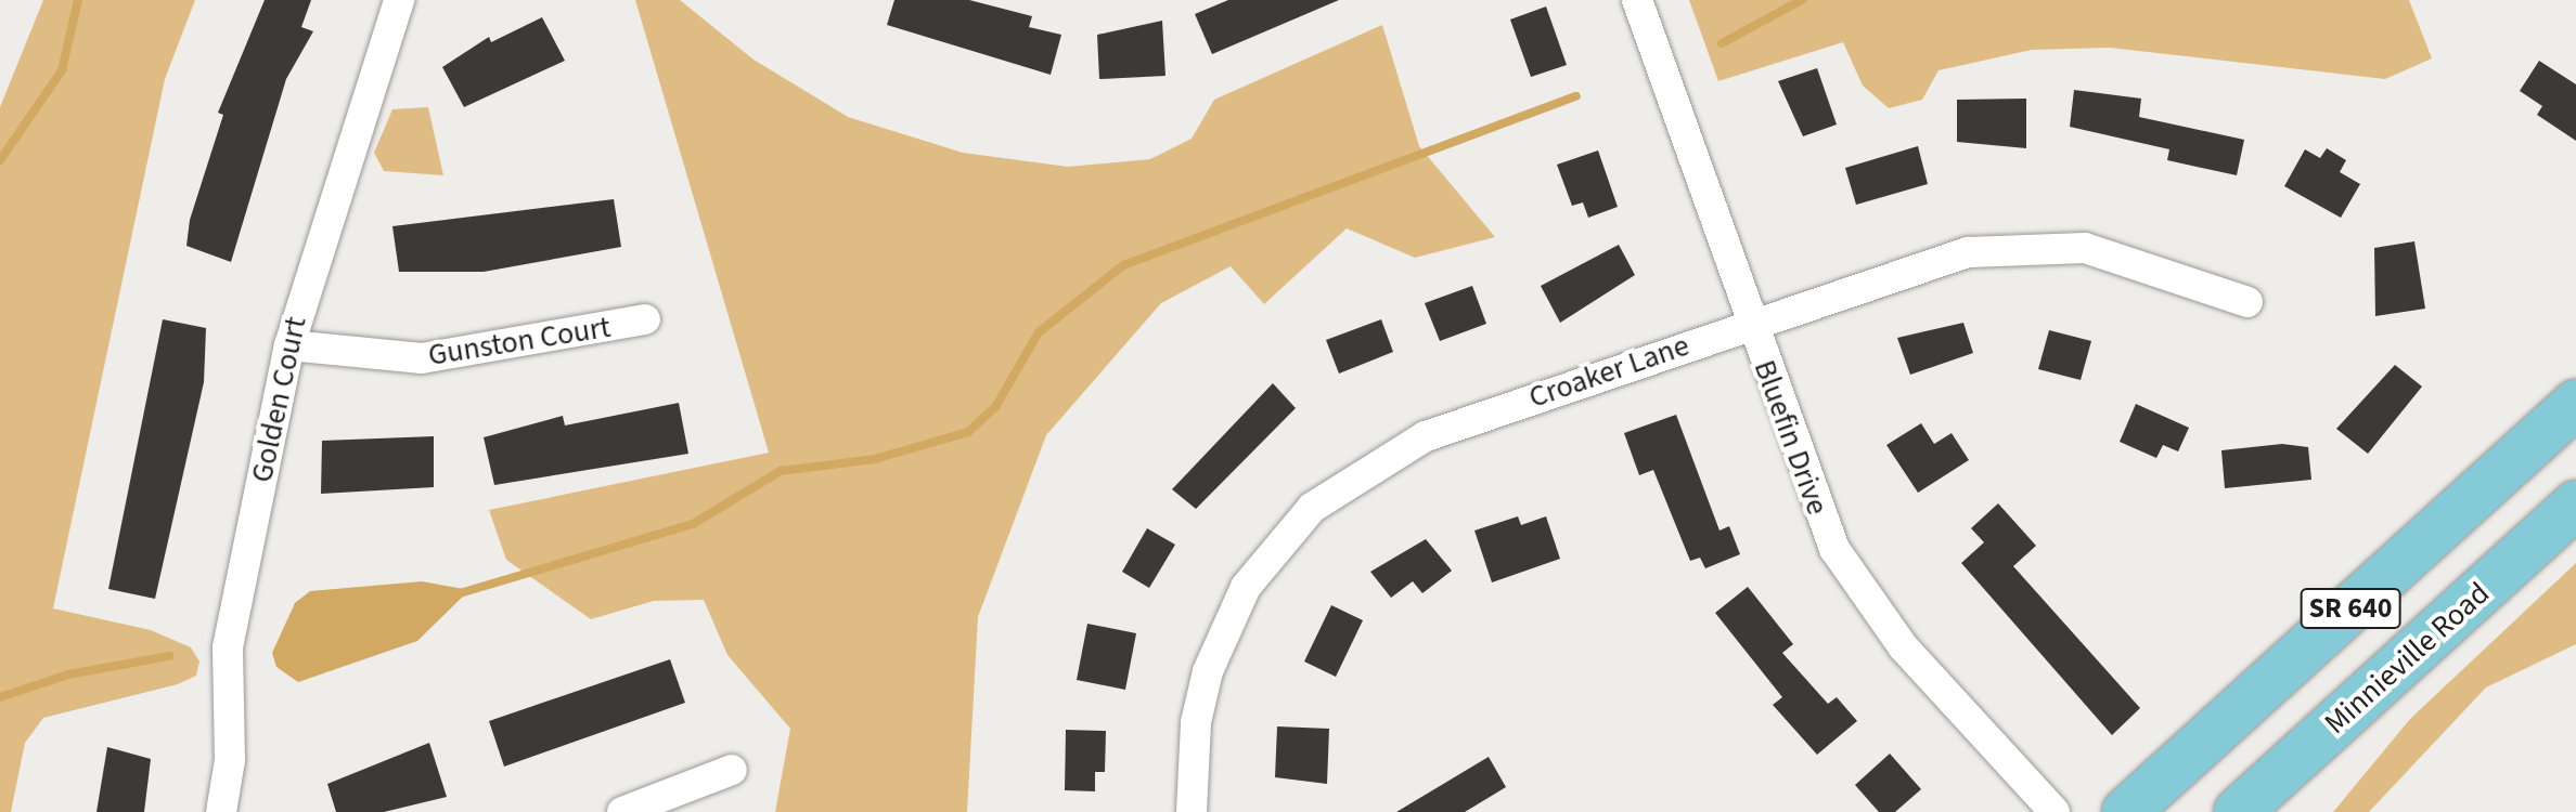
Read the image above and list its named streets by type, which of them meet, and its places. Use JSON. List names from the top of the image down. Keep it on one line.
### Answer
{"streets":{"main road":["SR 640","Minnieville Road"],"street":["Gunston Court","Croaker Lane","Golden Court","Bluefin Drive"]},"crossings":[["Gunston Court","Golden Court"],["Croaker Lane","Bluefin Drive"]]}
